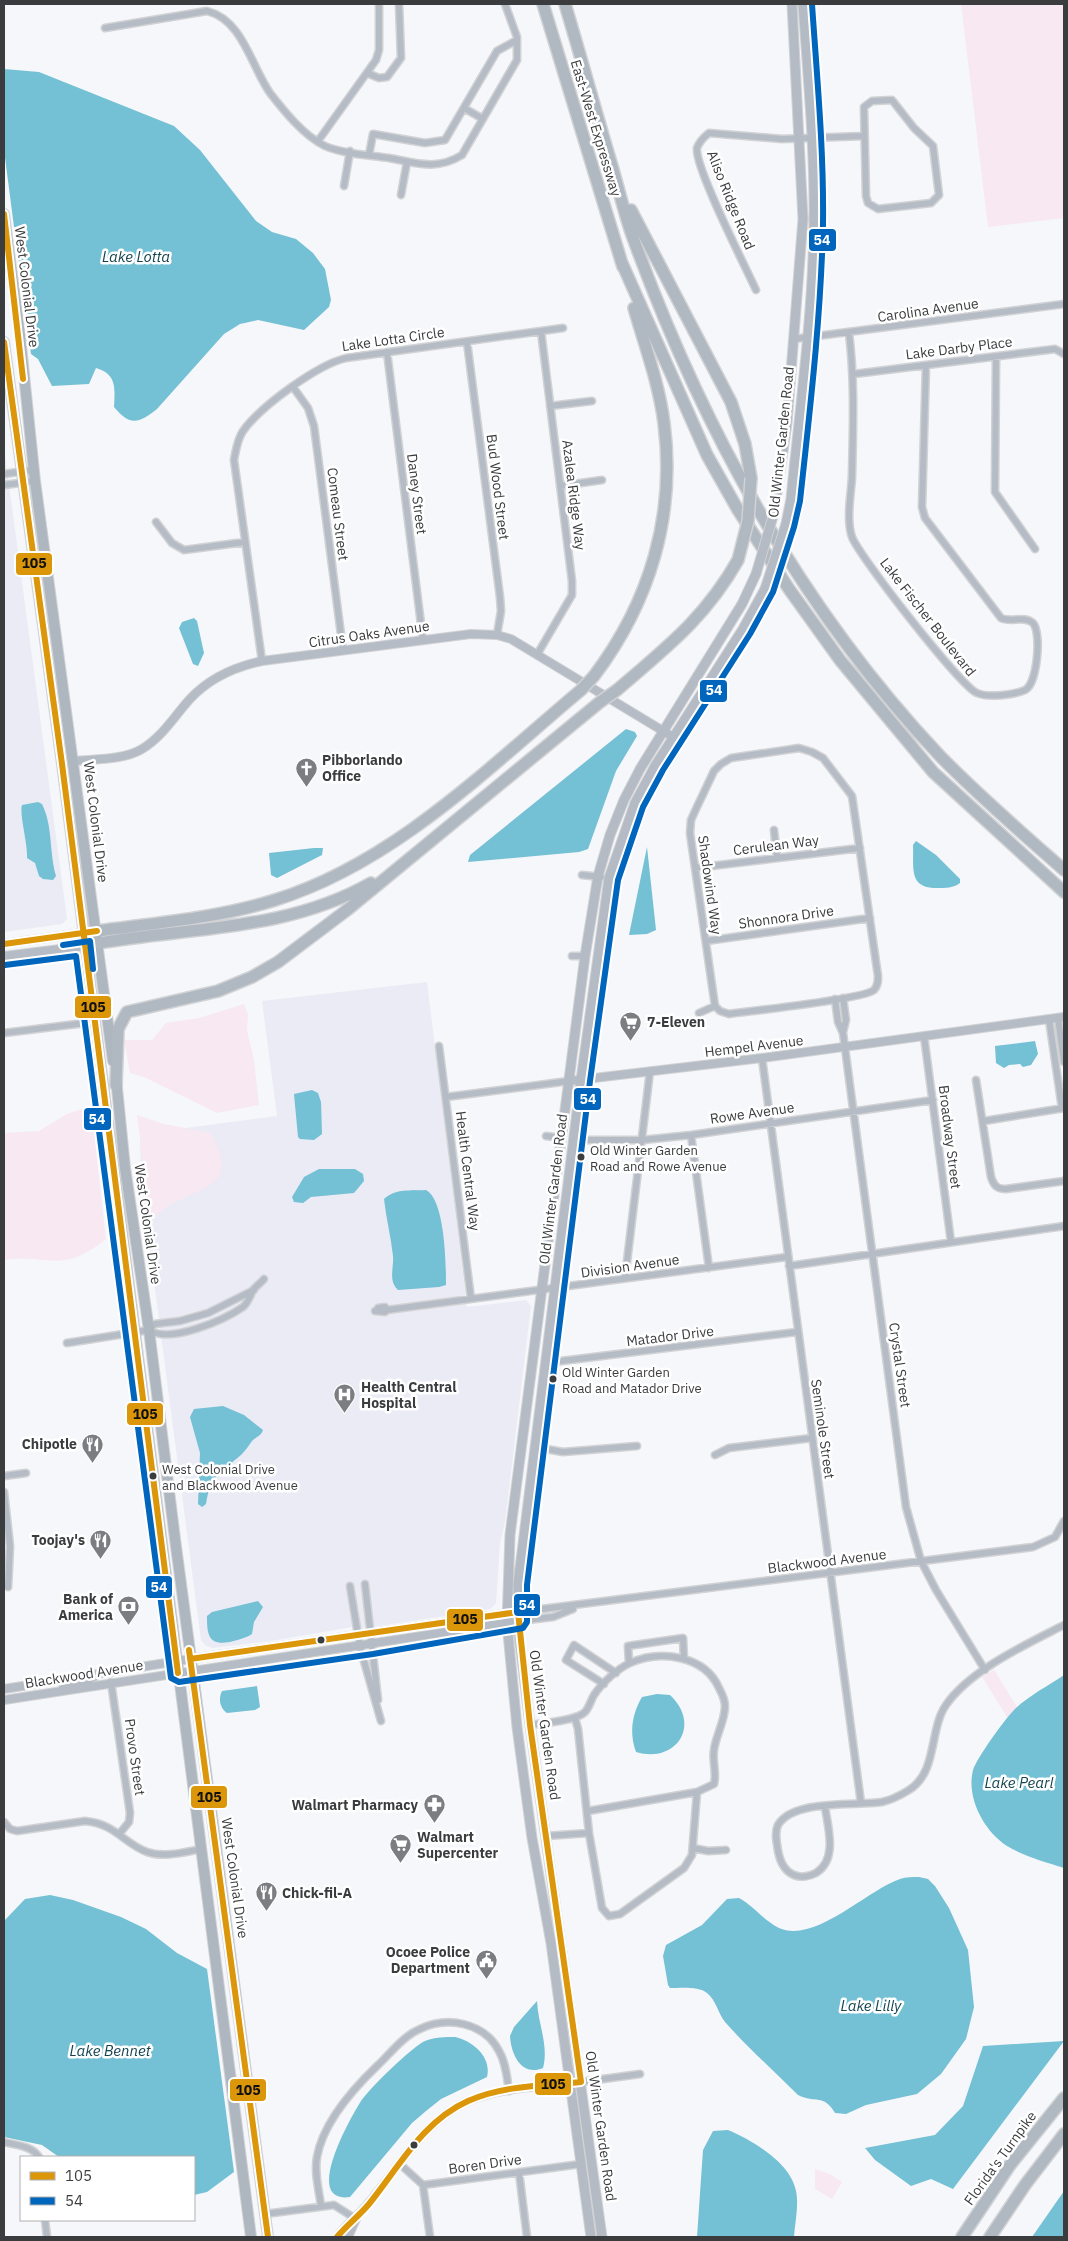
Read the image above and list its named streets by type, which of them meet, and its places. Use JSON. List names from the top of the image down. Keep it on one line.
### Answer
{"streets":{"highway":["East-West Expressway","West Colonial Drive","Florida's Turnpike"],"main road":["Old Winter Garden Road"],"street":["Aliso Ridge Road","Carolina Avenue","Lake Lotta Circle","Lake Darby Place","Bud Wood Street","Daney Street","Azalea Ridge Way","Comeau Street","Lake Fischer Boulevard","Citrus Oaks Avenue","Cerulean Way","Shadowind Way","Shonnora Drive","Hempel Avenue","Rowe Avenue","Broadway Street","Health Central Way","Division Avenue","Matador Drive","Crystal Street","Seminole Street","Blackwood Avenue","Provo Street","Boren Drive"]},"crossings":[["Aliso Ridge Road","Old Winter Garden Road"],["West Colonial Drive","Citrus Oaks Avenue"],["West Colonial Drive","Blackwood Avenue"],["Carolina Avenue","Old Winter Garden Road"],["Carolina Avenue","Lake Fischer Boulevard"],["Lake Lotta Circle","Bud Wood Street"],["Lake Lotta Circle","Daney Street"],["Lake Lotta Circle","Azalea Ridge Way"],["Lake Lotta Circle","Comeau Street"],["Lake Lotta Circle","Citrus Oaks Avenue"],["Lake Darby Place","Lake Fischer Boulevard"],["Old Winter Garden Road","Citrus Oaks Avenue"],["Old Winter Garden Road","Hempel Avenue"],["Old Winter Garden Road","Rowe Avenue"],["Old Winter Garden Road","Division Avenue"],["Old Winter Garden Road","Matador Drive"],["Old Winter Garden Road","Blackwood Avenue"],["Old Winter Garden Road","Boren Drive"],["Bud Wood Street","Citrus Oaks Avenue"],["Daney Street","Citrus Oaks Avenue"],["Azalea Ridge Way","Citrus Oaks Avenue"],["Comeau Street","Citrus Oaks Avenue"],["Cerulean Way","Shadowind Way"],["Shadowind Way","Shonnora Drive"],["Hempel Avenue","Broadway Street"],["Hempel Avenue","Health Central Way"],["Hempel Avenue","Crystal Street"],["Hempel Avenue","Seminole Street"],["Rowe Avenue","Broadway Street"],["Rowe Avenue","Crystal Street"],["Rowe Avenue","Seminole Street"],["Health Central Way","Division Avenue"],["Division Avenue","Seminole Street"],["Matador Drive","Seminole Street"],["Crystal Street","Blackwood Avenue"],["Seminole Street","Blackwood Avenue"],["Blackwood Avenue","Provo Street"]],"water":["Lake Lotta","Lake Pearl","Lake Lilly","Lake Bennet"],"places":{"church":["Pibborlando Office"],"supermarket":["7-Eleven","Walmart Supercenter"],"other":["Old Winter Garden Road and Rowe Avenue","Old Winter Garden Road and Matador Drive","West Colonial Drive and Blackwood Avenue"],"hospital":["Health Central Hospital"],"restaurant":["Chipotle","Toojay's","Chick-fil-A"],"bank":["Bank of America"],"pharmacy":["Walmart Pharmacy"],"public building":["Ocoee Police Department"]},"lines":["transit line 54","transit line 105"],"legend":["105","54"]}
